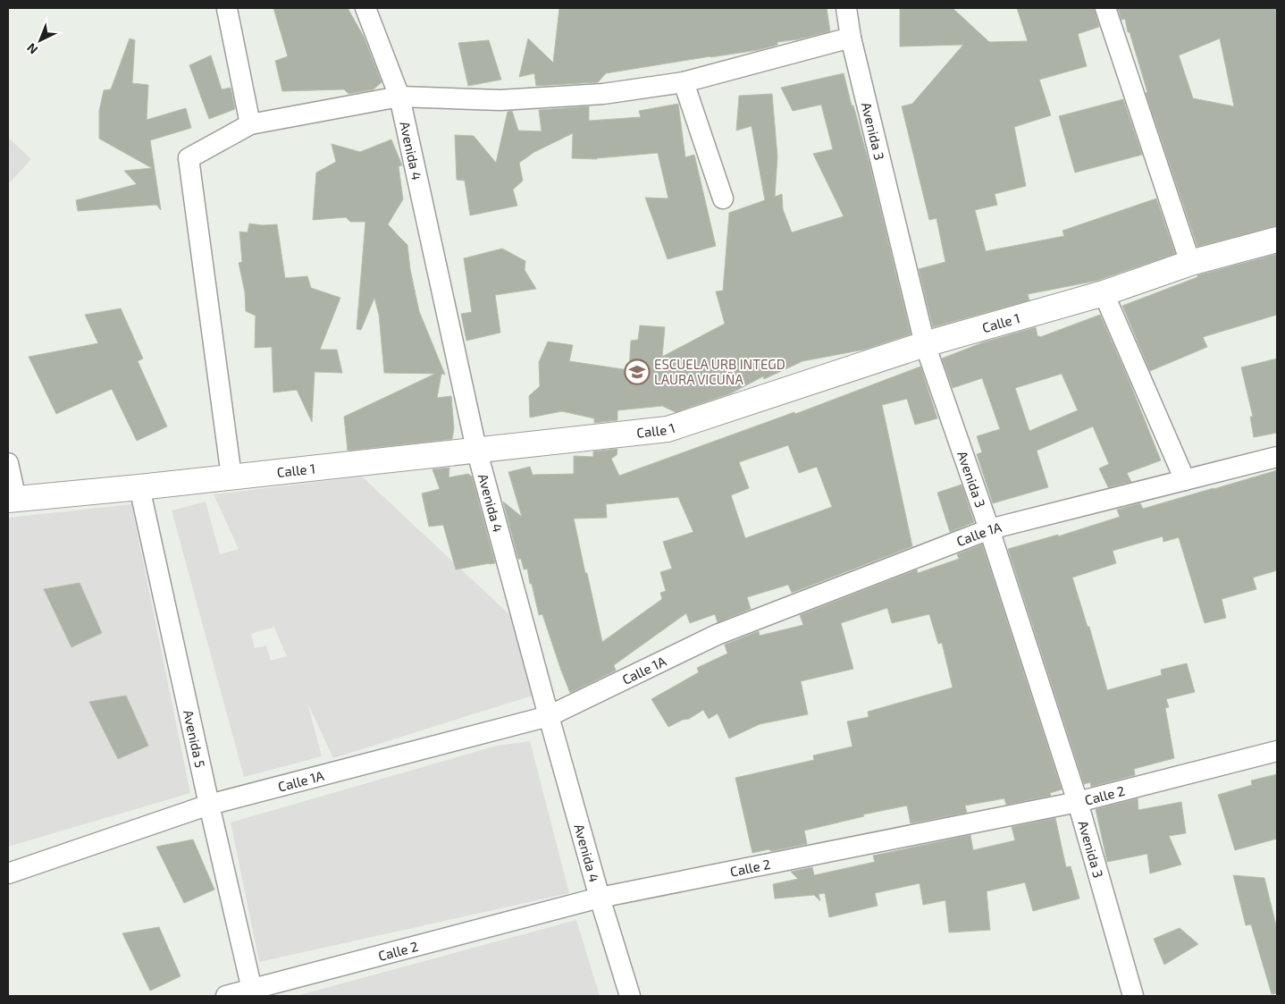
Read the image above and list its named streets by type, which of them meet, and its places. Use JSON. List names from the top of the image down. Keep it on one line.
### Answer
{"streets":{"street":["Avenida 3","Avenida 4","Calle 1","Calle 1A","Avenida 5","Calle 2"]},"crossings":[["Avenida 3","Calle 1"],["Avenida 3","Calle 1A"],["Avenida 3","Calle 2"],["Avenida 4","Calle 1"],["Avenida 4","Calle 1A"],["Avenida 4","Calle 2"],["Calle 1","Avenida 5"],["Calle 1A","Avenida 5"],["Avenida 5","Calle 2"]],"places":{"school or university":["ESCUELA URB INTEGD LAURA VICUÑA"]},"north":"bottom left"}
